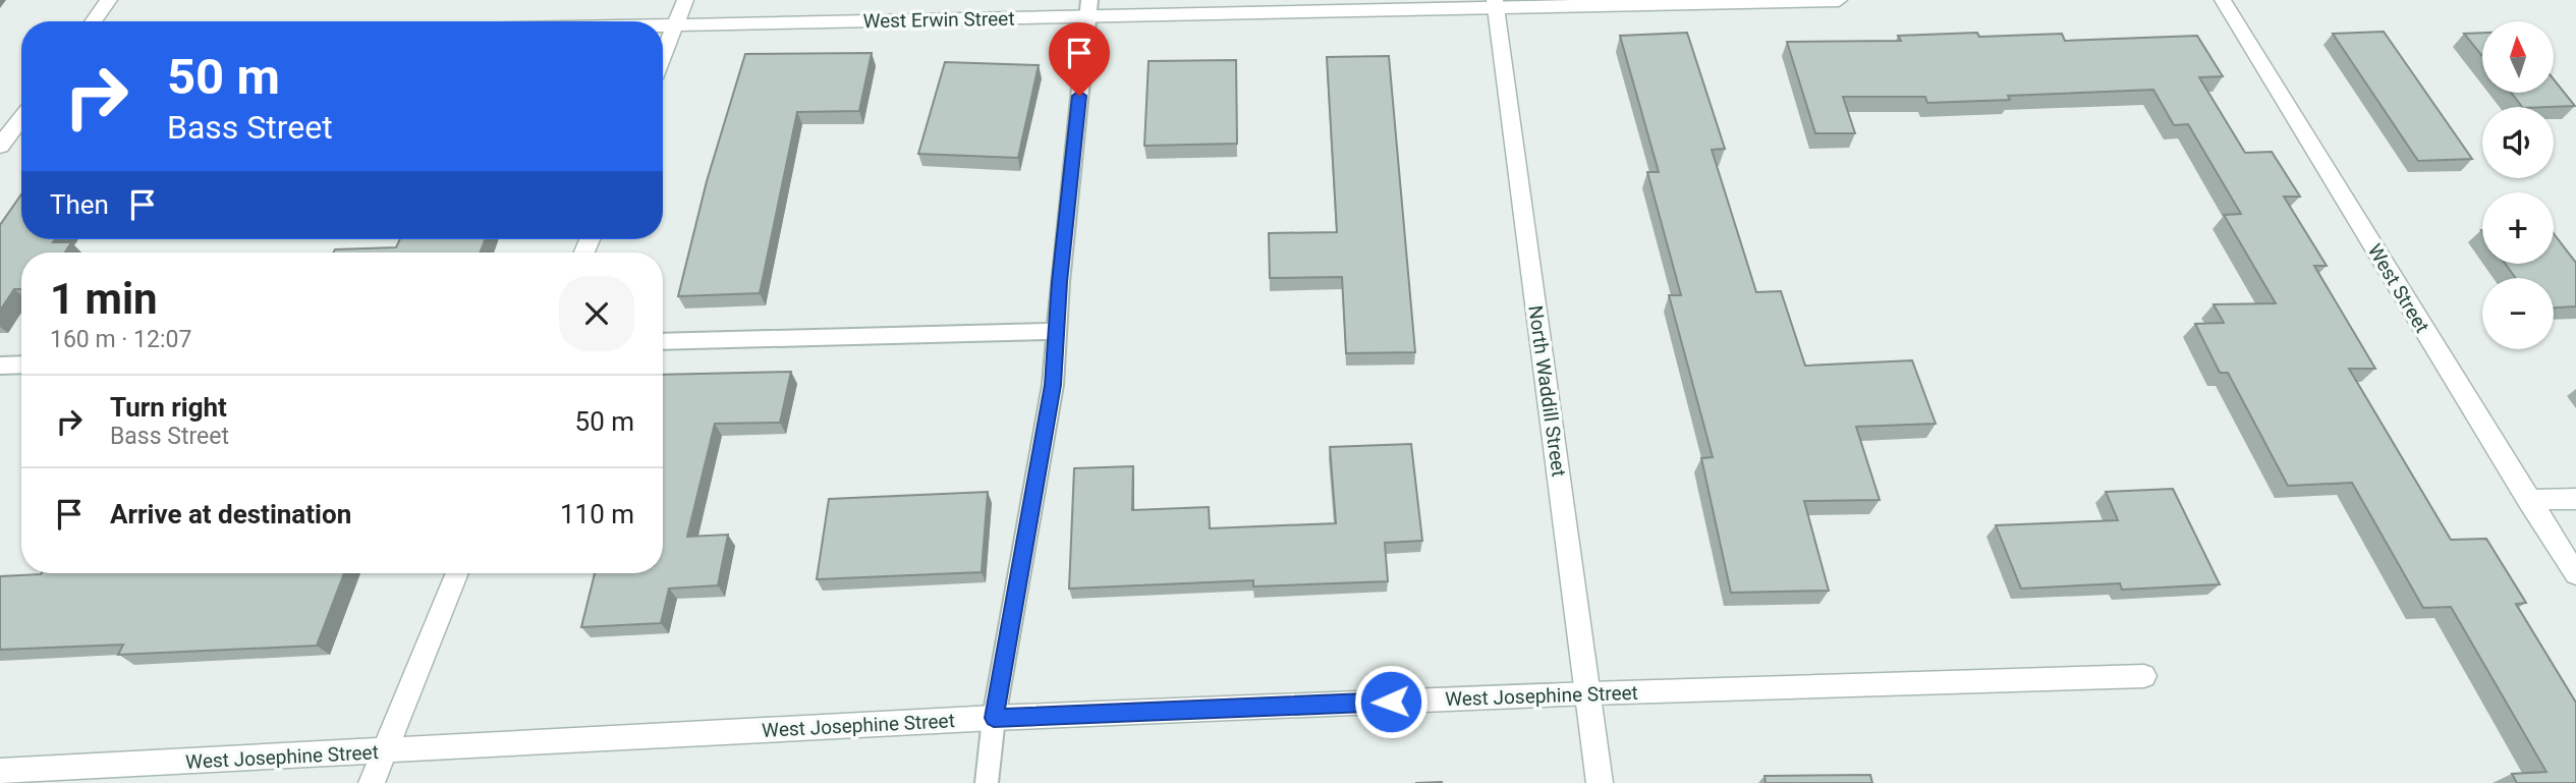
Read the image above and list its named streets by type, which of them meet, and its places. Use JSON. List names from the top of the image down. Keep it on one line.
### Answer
{"streets":{"street":["West Erwin Street","West Street","North Waddill Street","West Josephine Street"]},"crossings":[["West Erwin Street","North Waddill Street"],["North Waddill Street","West Josephine Street"]],"north":"top","page":{"map_buttons":["+","−"],"turn":["50 m","Bass Street"],"then":"Then","heading":["1 min","160 m · 12:07"],"list":[{"name":"Turn right","note":"Bass Street","value":"50 m"},{"name":"Arrive at destination","value":"110 m"}]}}
